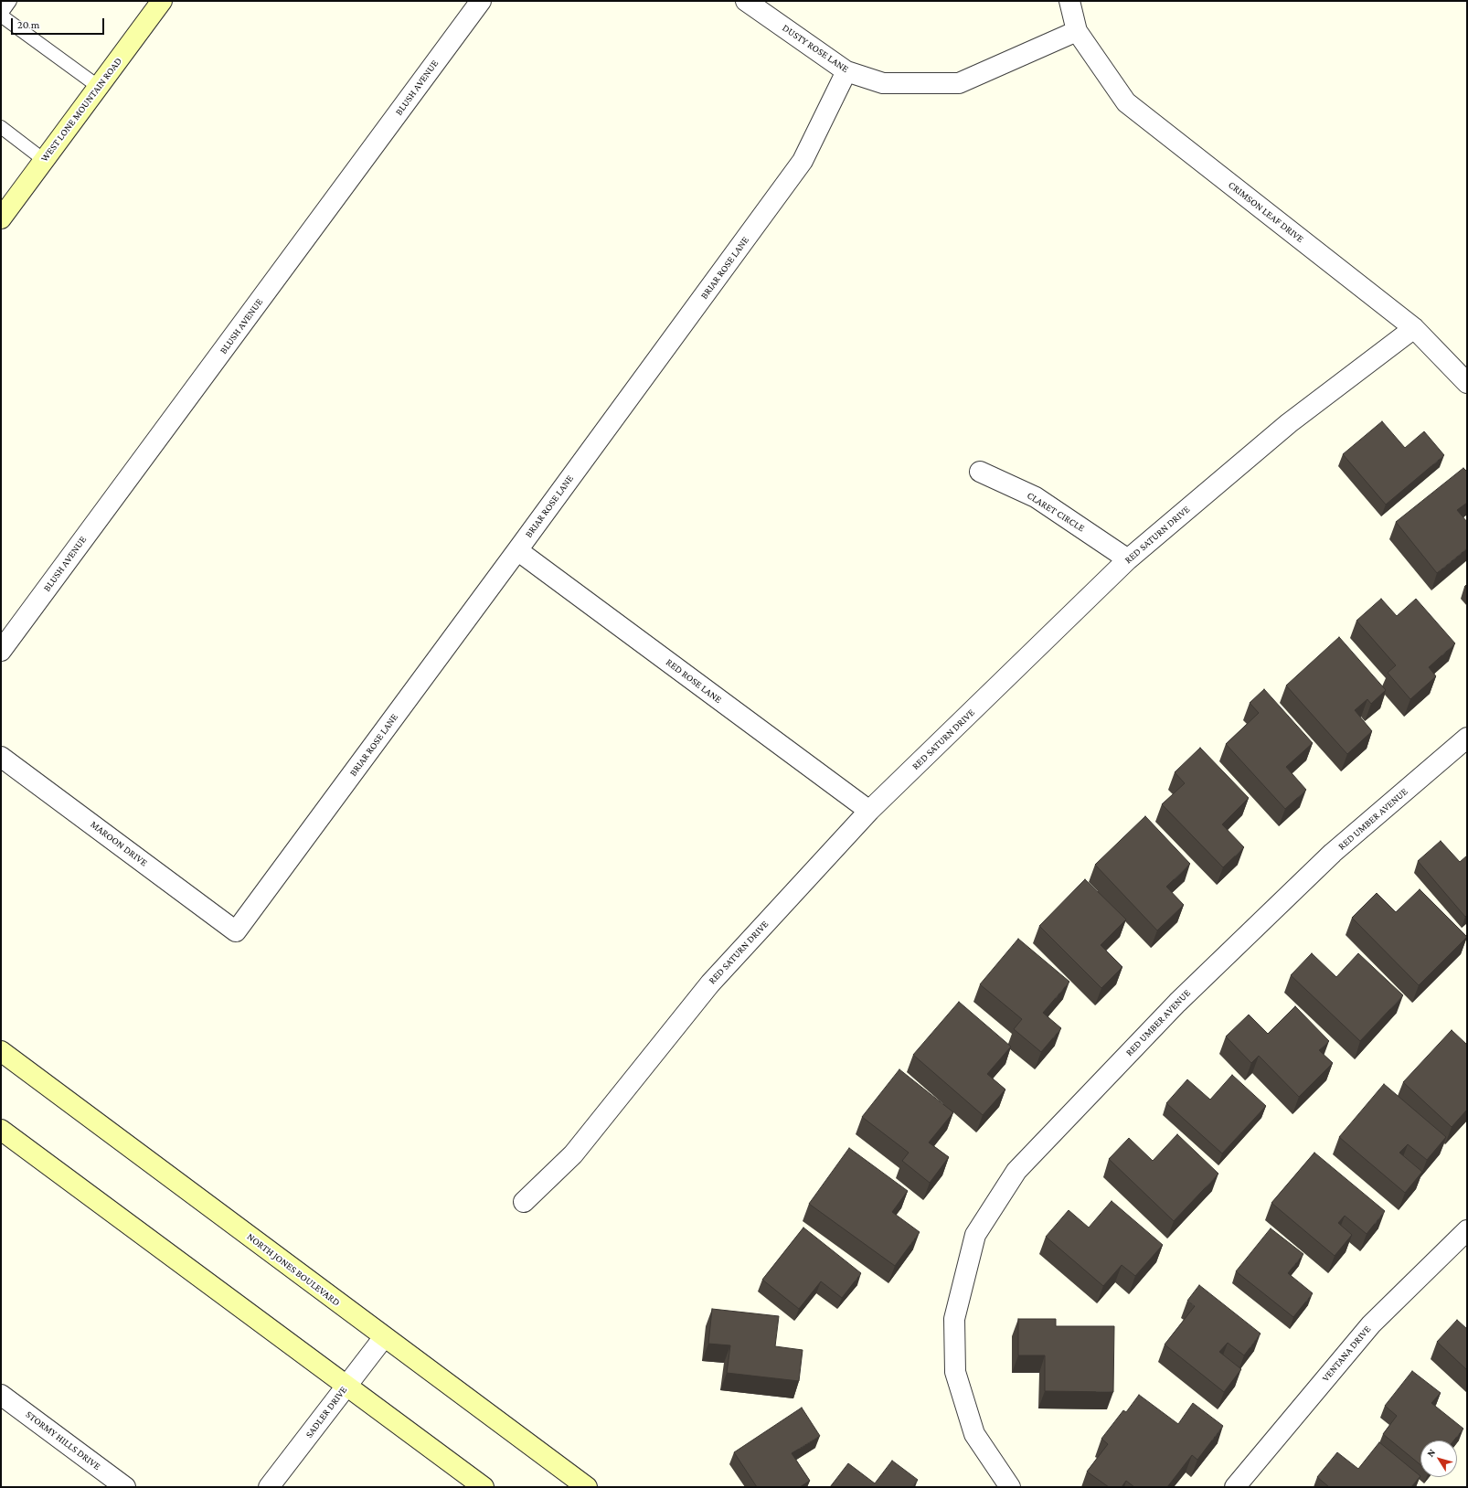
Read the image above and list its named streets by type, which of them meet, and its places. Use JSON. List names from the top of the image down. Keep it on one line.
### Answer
{"streets":{"main road":["WEST LONE MOUNTAIN ROAD","NORTH JONES BOULEVARD"],"street":["DUSTY ROSE LANE","BLUSH AVENUE","CRIMSON LEAF DRIVE","BRIAR ROSE LANE","CLARET CIRCLE","RED SATURN DRIVE","RED ROSE LANE","RED UMBER AVENUE","MAROON DRIVE","VENTANA DRIVE","SADLER DRIVE","STORMY HILLS DRIVE"]},"crossings":[["DUSTY ROSE LANE","CRIMSON LEAF DRIVE"],["DUSTY ROSE LANE","BRIAR ROSE LANE"],["CRIMSON LEAF DRIVE","RED SATURN DRIVE"],["BRIAR ROSE LANE","RED ROSE LANE"],["BRIAR ROSE LANE","MAROON DRIVE"],["CLARET CIRCLE","RED SATURN DRIVE"],["RED SATURN DRIVE","RED ROSE LANE"],["NORTH JONES BOULEVARD","SADLER DRIVE"]],"scale_bar":"20 m","north":"top left"}
